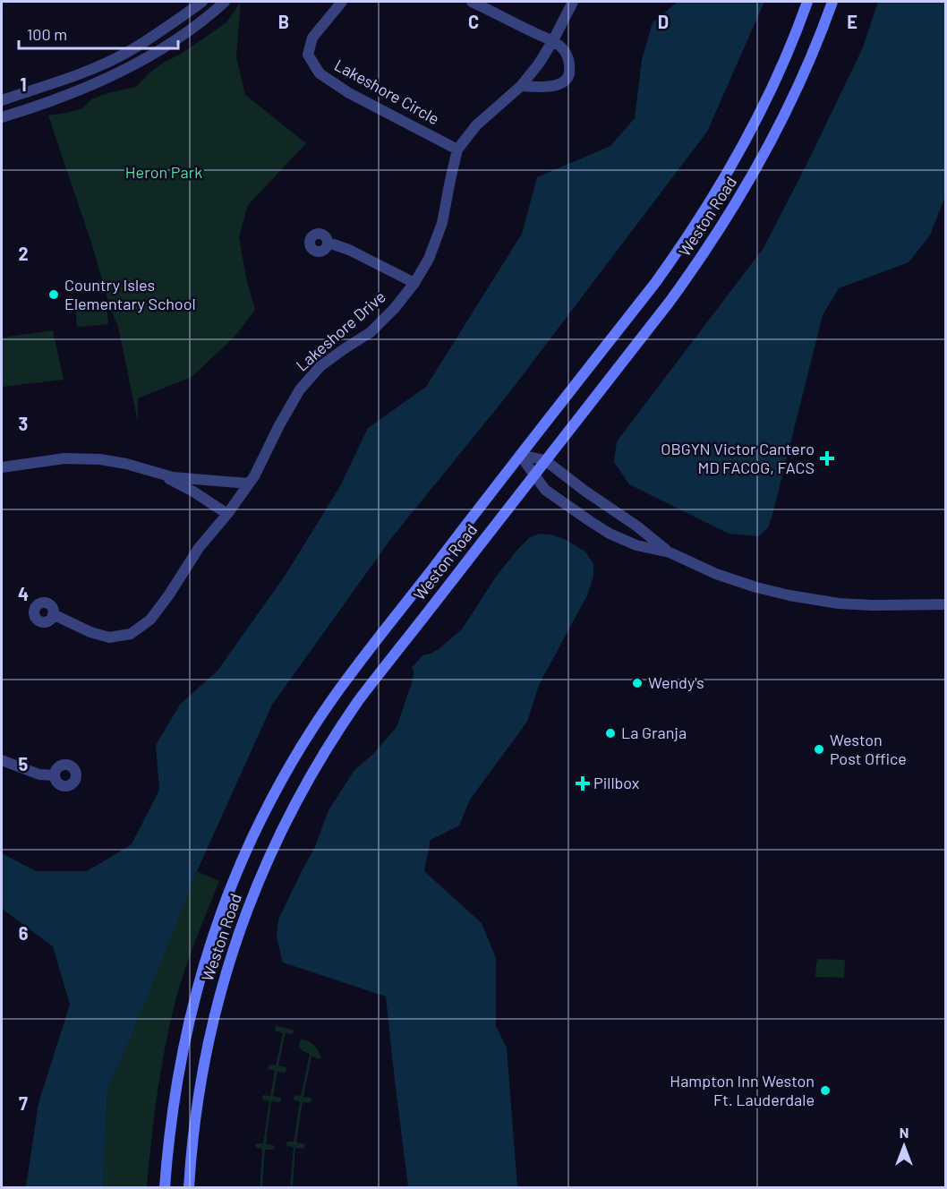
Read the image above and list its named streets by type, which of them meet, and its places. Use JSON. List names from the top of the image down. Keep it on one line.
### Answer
{"streets":{"main road":["Weston Road"],"street":["Lakeshore Circle","Lakeshore Drive"]},"crossings":[["Lakeshore Circle","Lakeshore Drive"]],"parks":["Heron Park"],"places":{"other":["Country Isles Elementary School","Wendy's","La Granja","Weston Post Office","Hampton Inn Weston Ft. Lauderdale"],"health":["OBGYN Victor Cantero MD FACOG, FACS","Pillbox"]},"scale_bar":"100 m","north":"top","grid":{"columns":["B","C","D","E"],"rows":["1","2","3","4","5","6","7"]}}
